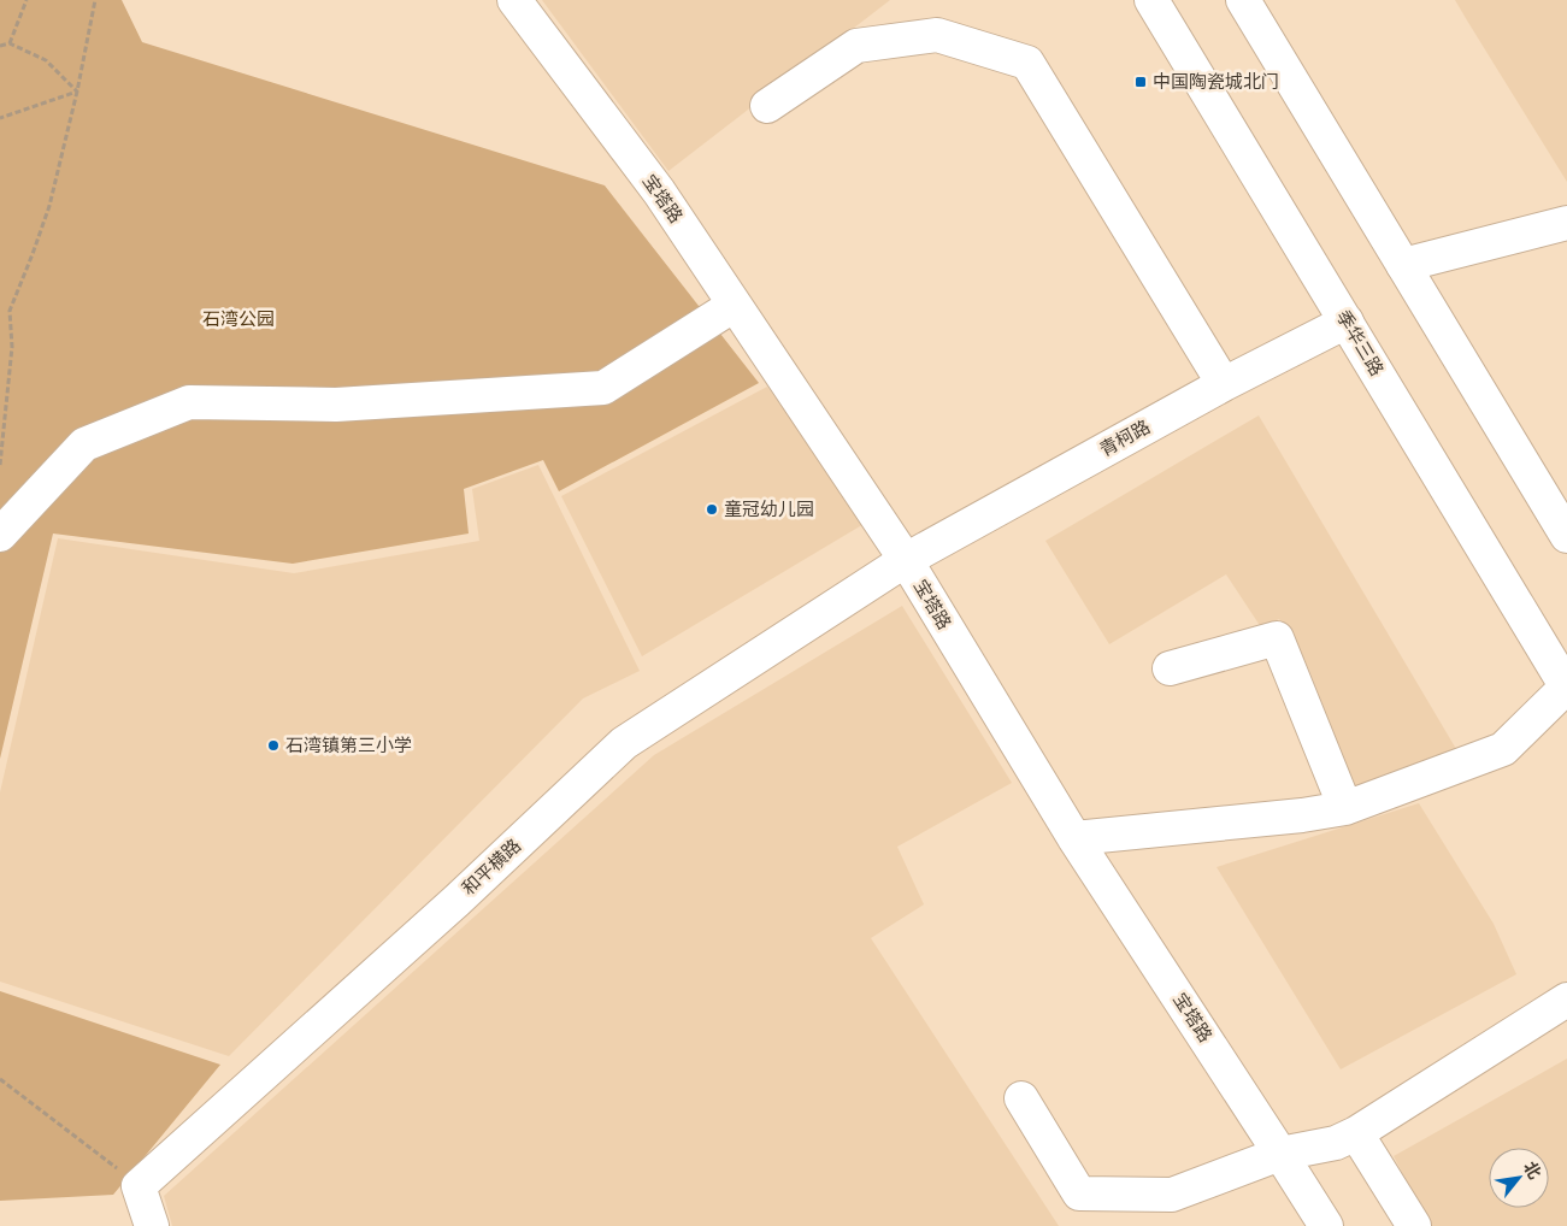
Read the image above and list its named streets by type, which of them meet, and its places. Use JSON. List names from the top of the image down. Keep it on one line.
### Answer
{"streets":{"street":["宝塔路","季华三路","青柯路","和平横路"]},"crossings":[["宝塔路","青柯路"],["宝塔路","和平横路"],["季华三路","青柯路"],["青柯路","和平横路"]],"parks":["石湾公园"],"places":{"transit":["中国陶瓷城北门"],"other":["童冠幼儿园","石湾镇第三小学"]},"north":"top right"}
